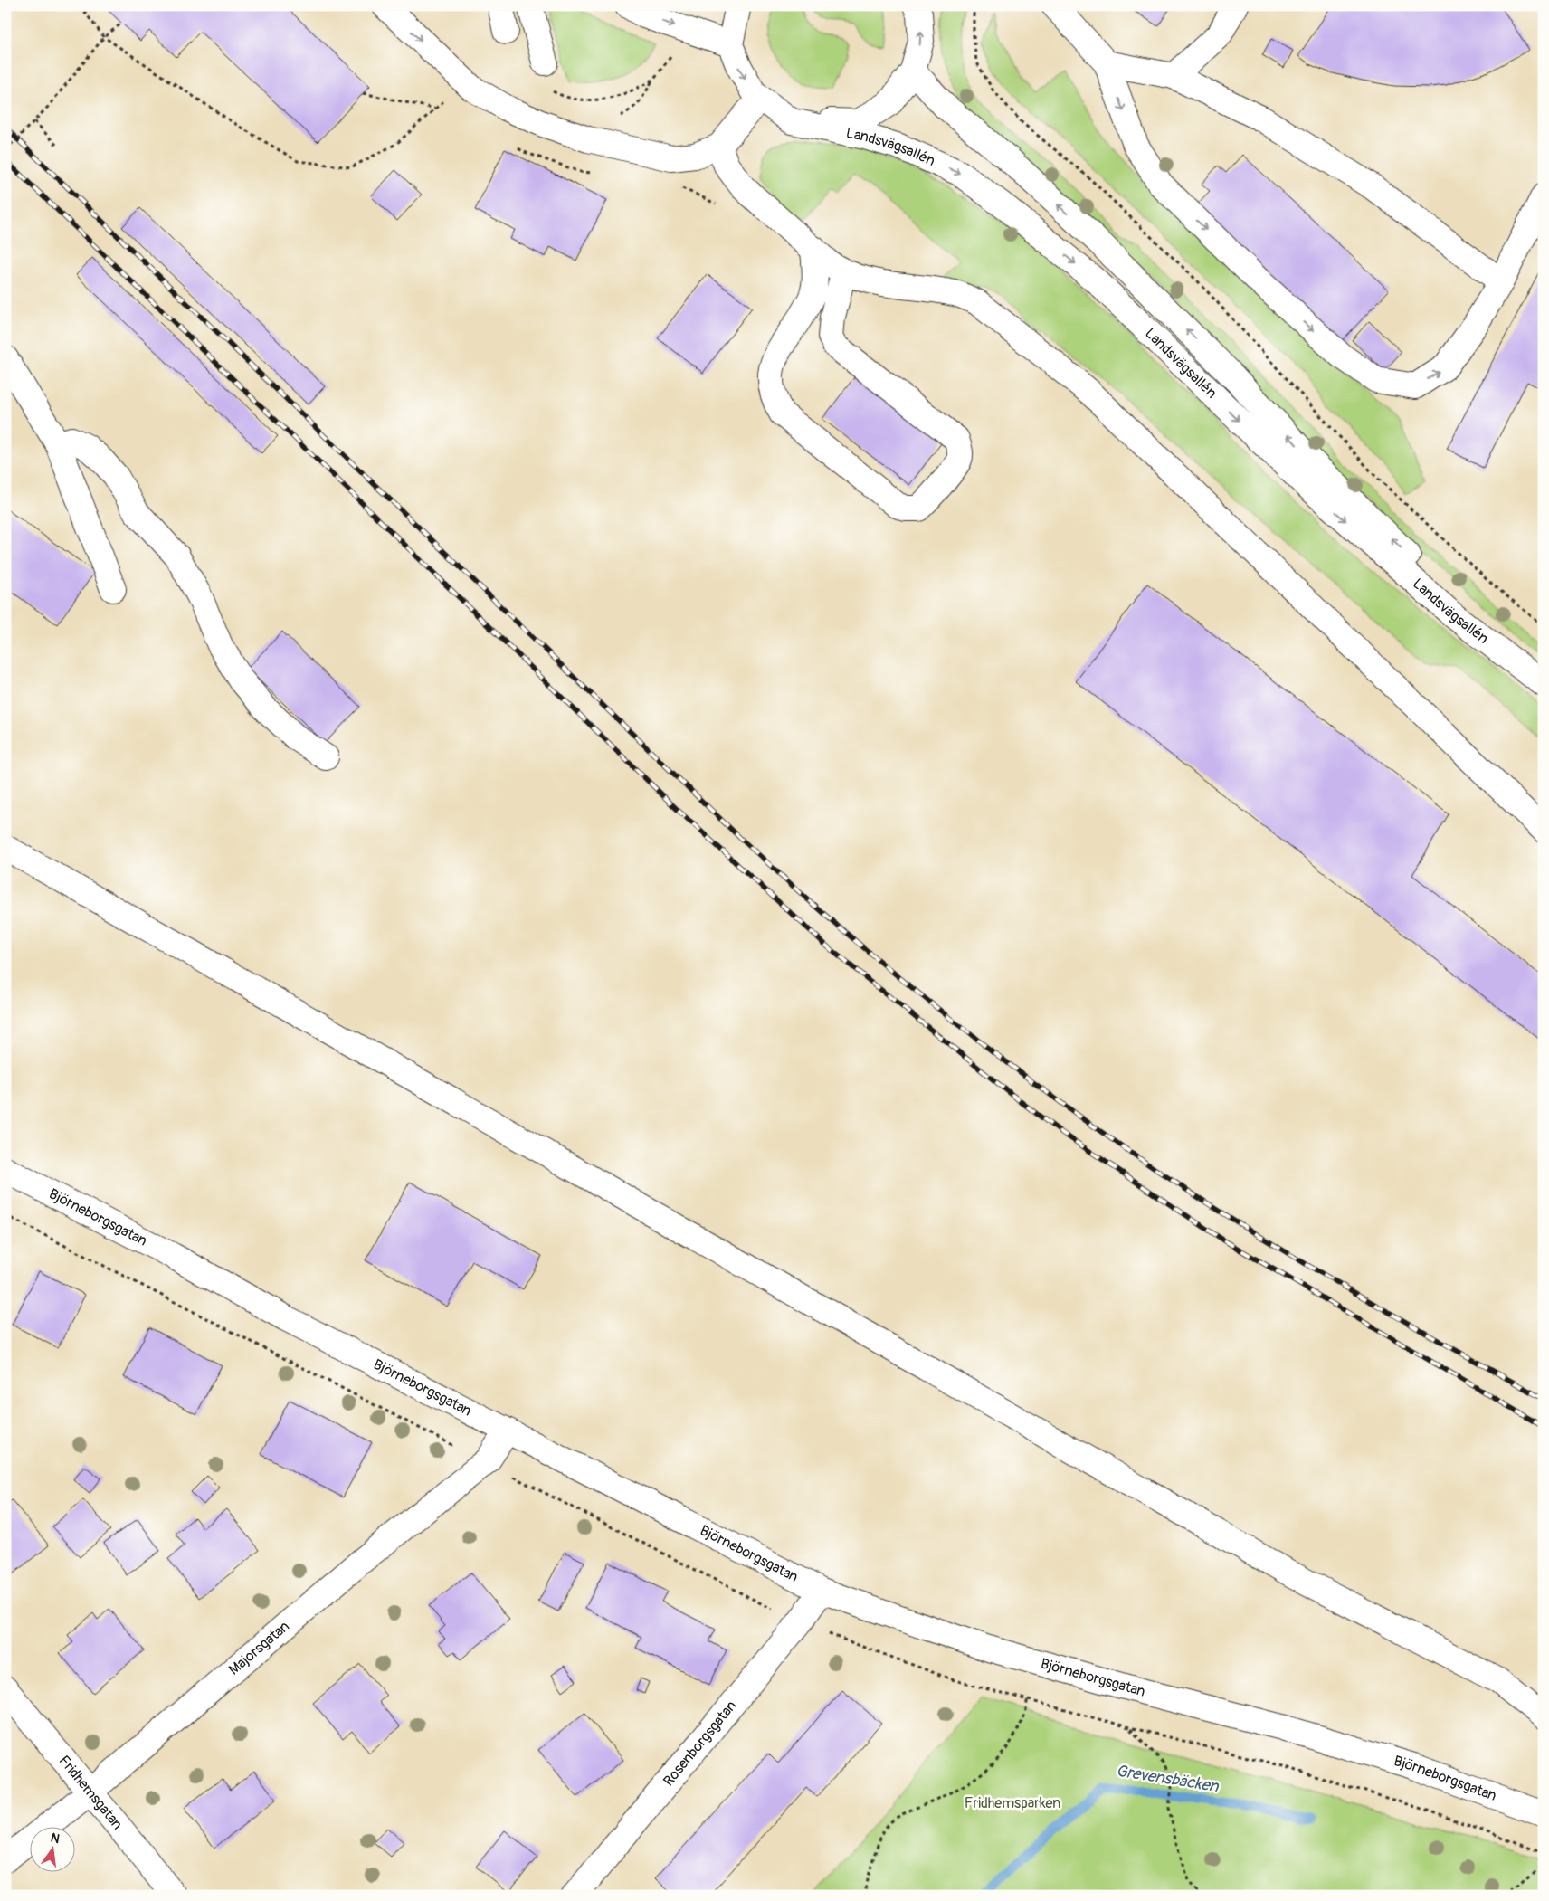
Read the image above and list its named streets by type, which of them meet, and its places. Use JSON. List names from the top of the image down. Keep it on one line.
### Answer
{"streets":{"main road":["Landsvägsallén","Björneborgsgatan","Majorsgatan","Rosenborgsgatan","Fridhemsgatan"]},"crossings":[["Björneborgsgatan","Majorsgatan"],["Björneborgsgatan","Rosenborgsgatan"],["Majorsgatan","Fridhemsgatan"]],"water":["Grevensbäcken"],"parks":["Fridhemsparken"],"north":"top"}
